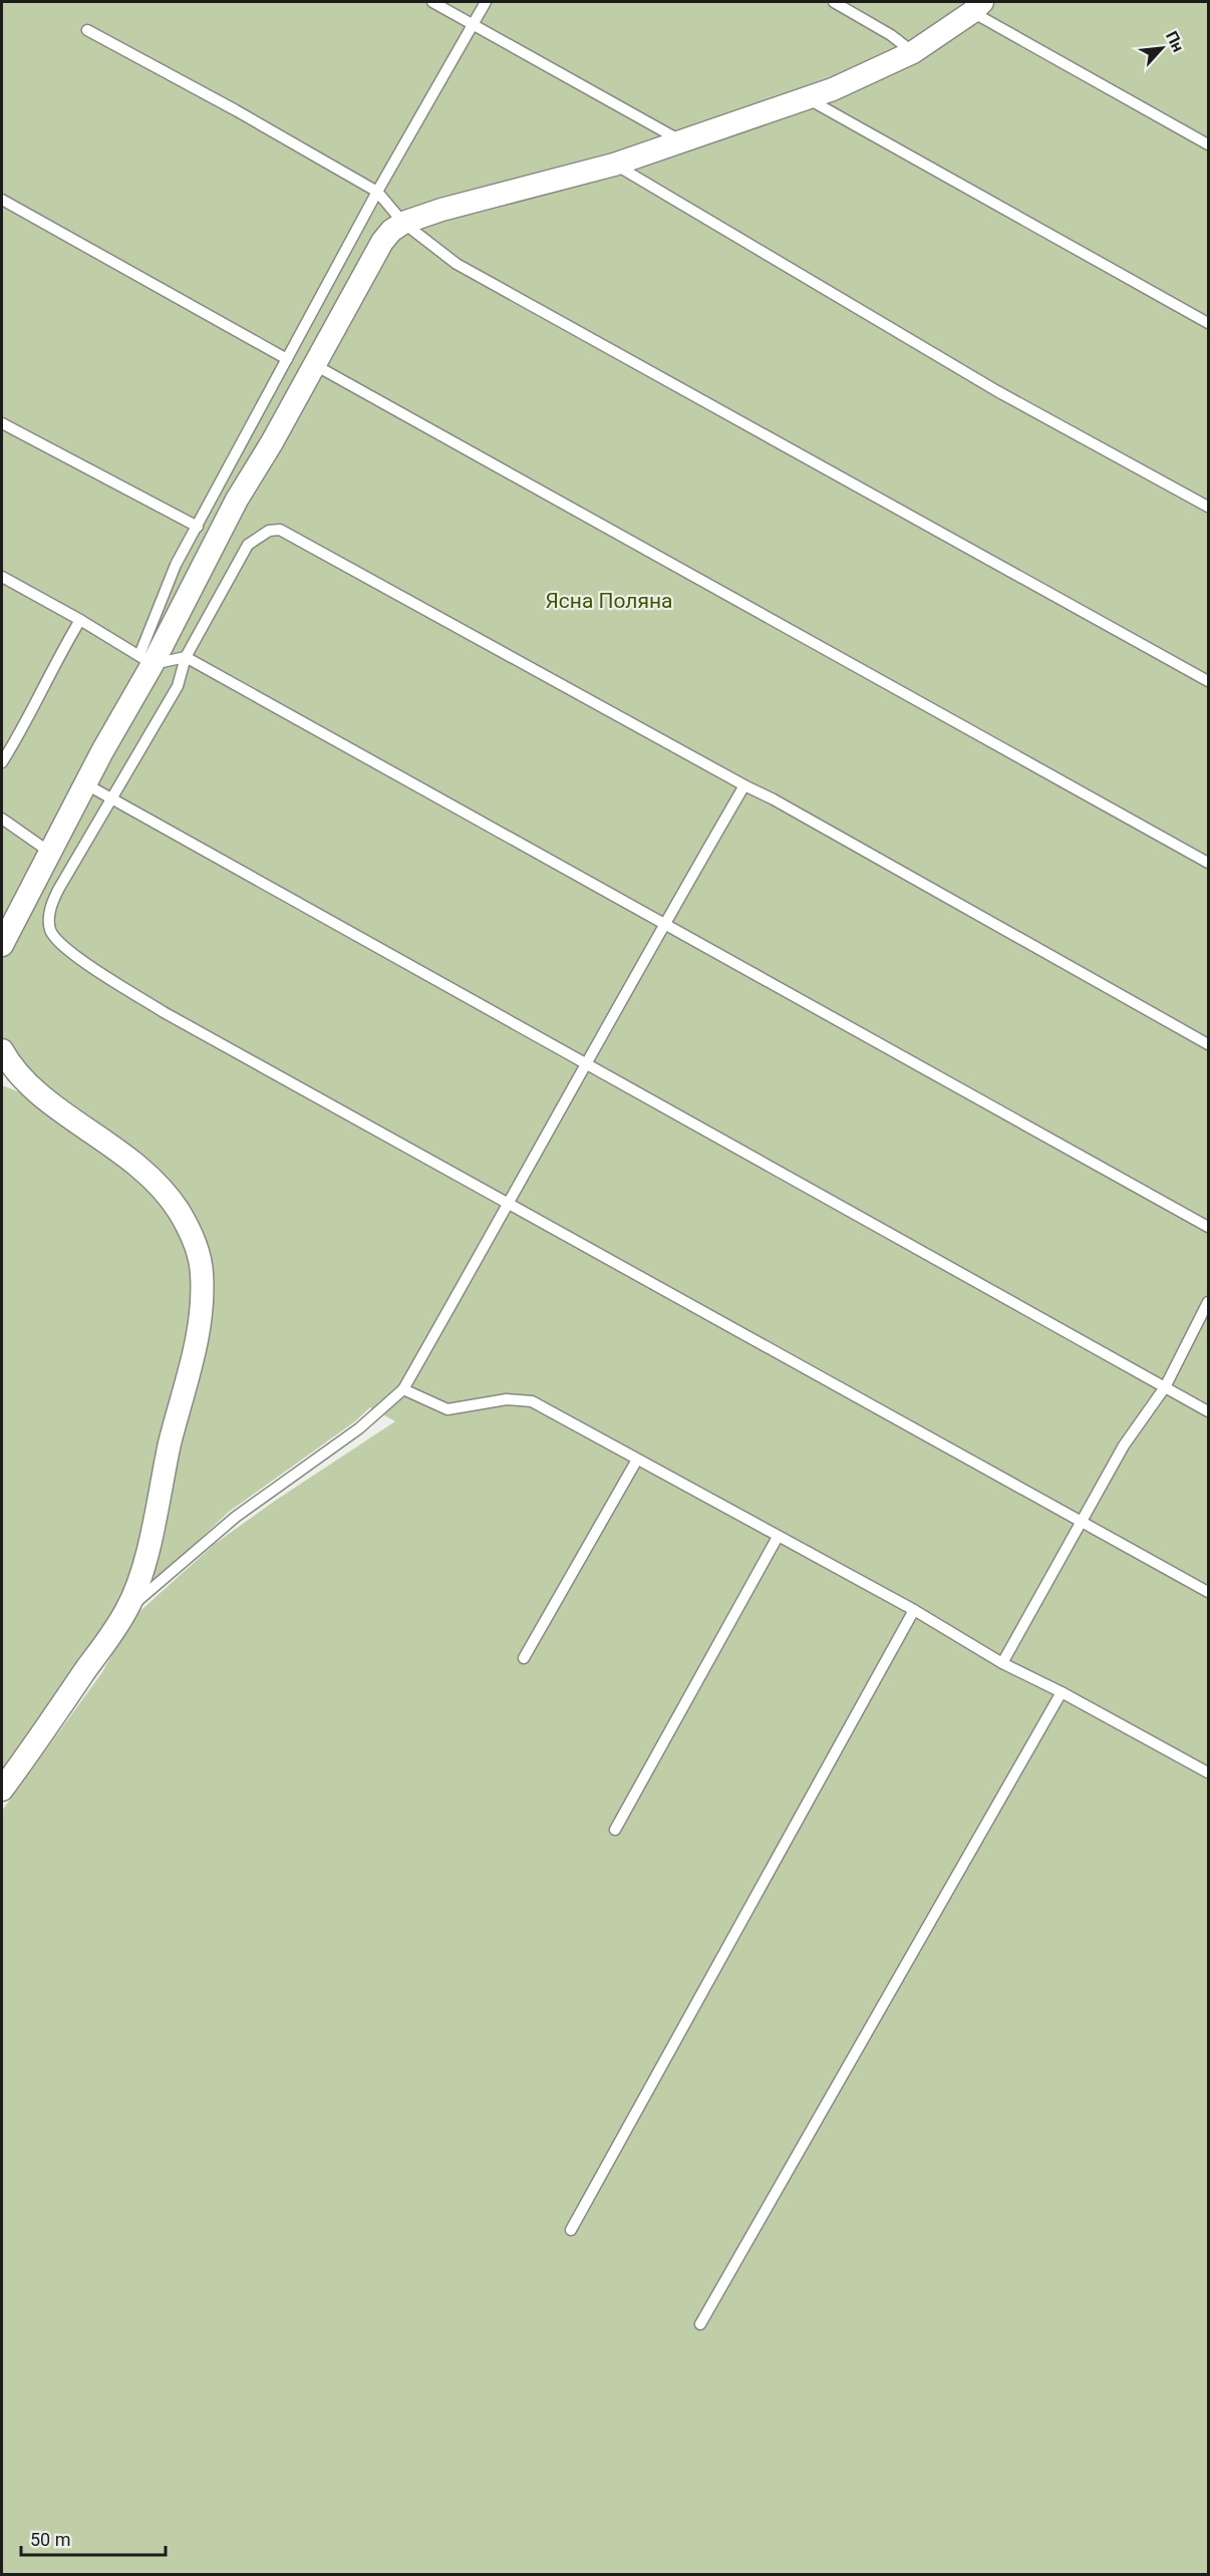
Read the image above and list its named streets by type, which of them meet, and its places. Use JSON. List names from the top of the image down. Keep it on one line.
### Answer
{"parks":["Ясна Поляна"],"scale_bar":"50 m","north":"top right"}
